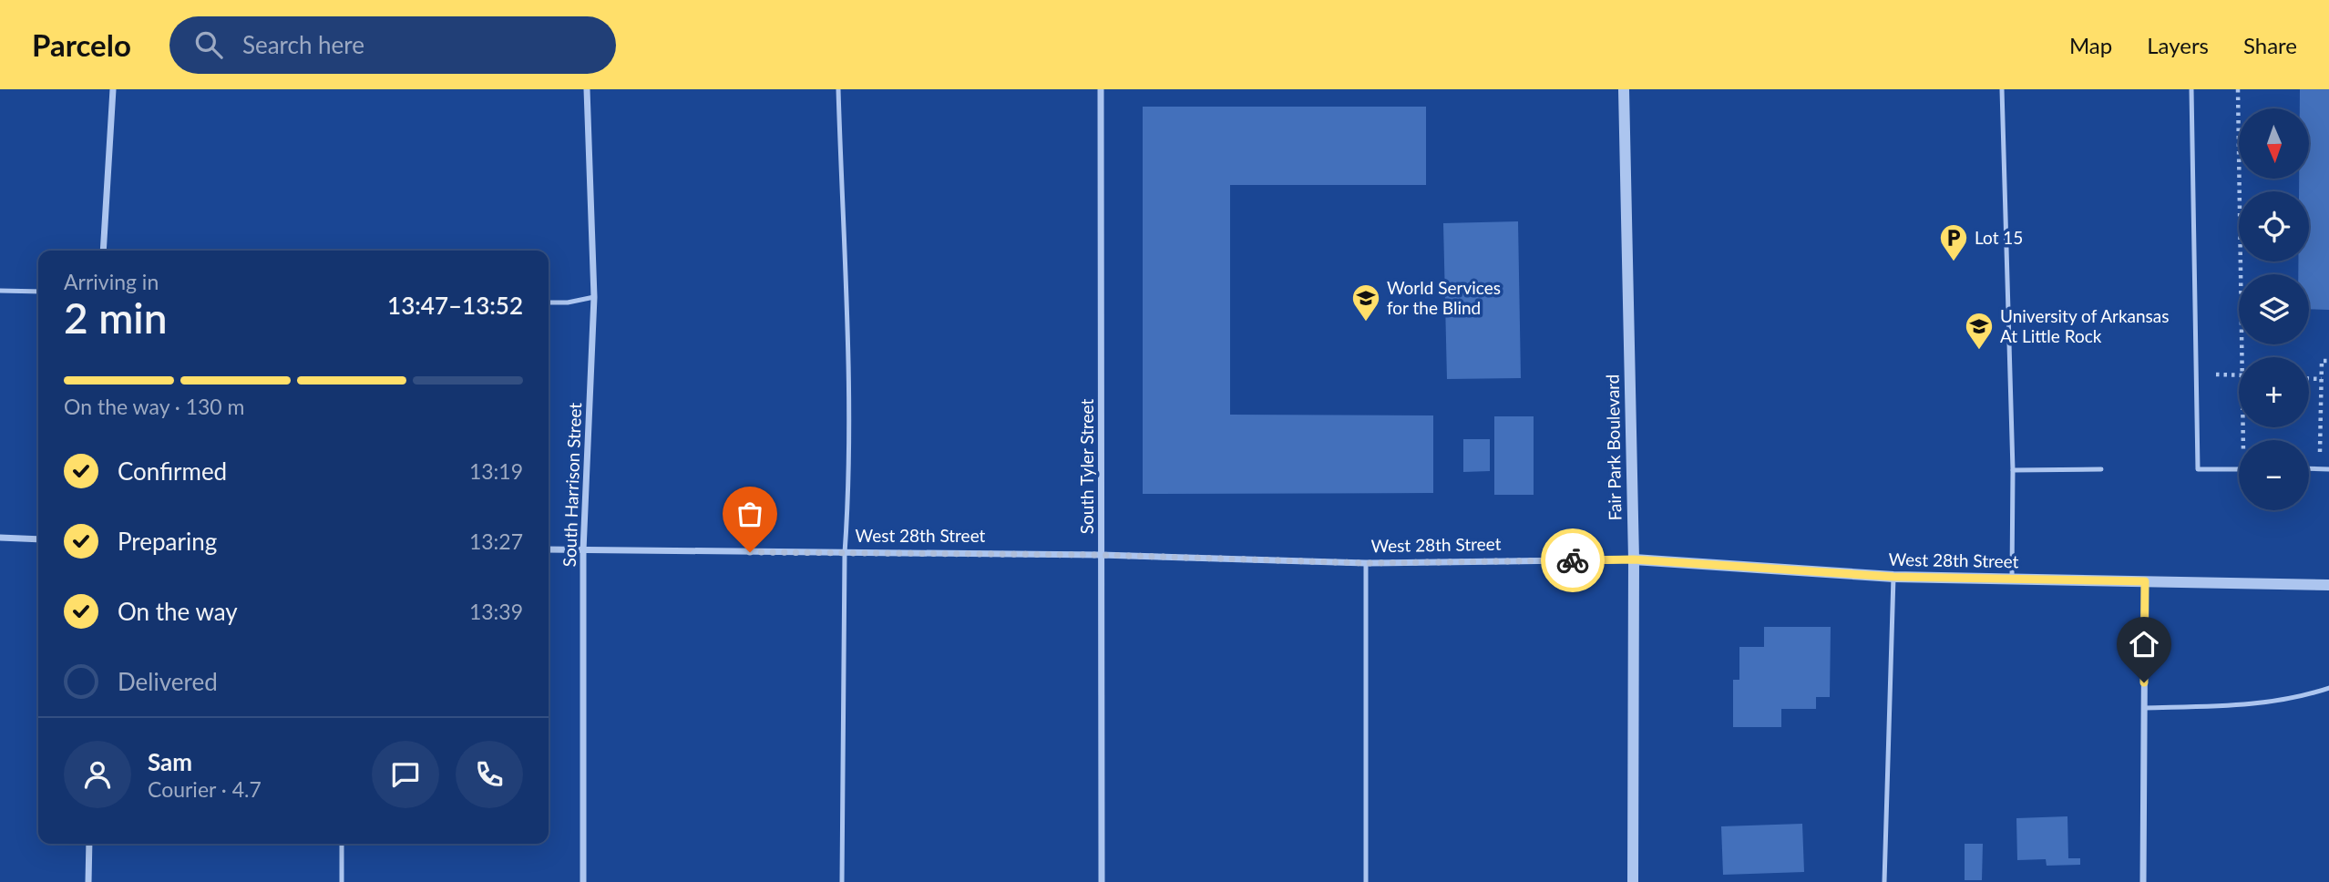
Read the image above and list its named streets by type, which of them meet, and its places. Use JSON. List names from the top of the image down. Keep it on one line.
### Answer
{"streets":{"street":["Fair Park Boulevard","South Tyler Street","South Harrison Street","West 28th Street"]},"crossings":[["Fair Park Boulevard","West 28th Street"],["South Tyler Street","West 28th Street"],["South Harrison Street","West 28th Street"]],"places":{"parking":["Lot 15"],"school or university":["World Services for the Blind","University of Arkansas At Little Rock"]},"north":"bottom","page":{"header":"Parcelo","search":"Search here","nav":["Map","Layers","Share"],"map_buttons":["+","−"],"heading":["2 min","Arriving in","13:47–13:52"],"panel":["Sam","Courier · 4.7"],"bar":"On the way · 130 m","list":[["Confirmed","13:19"],["Preparing","13:27"],["On the way","13:39"],"Delivered"]}}
